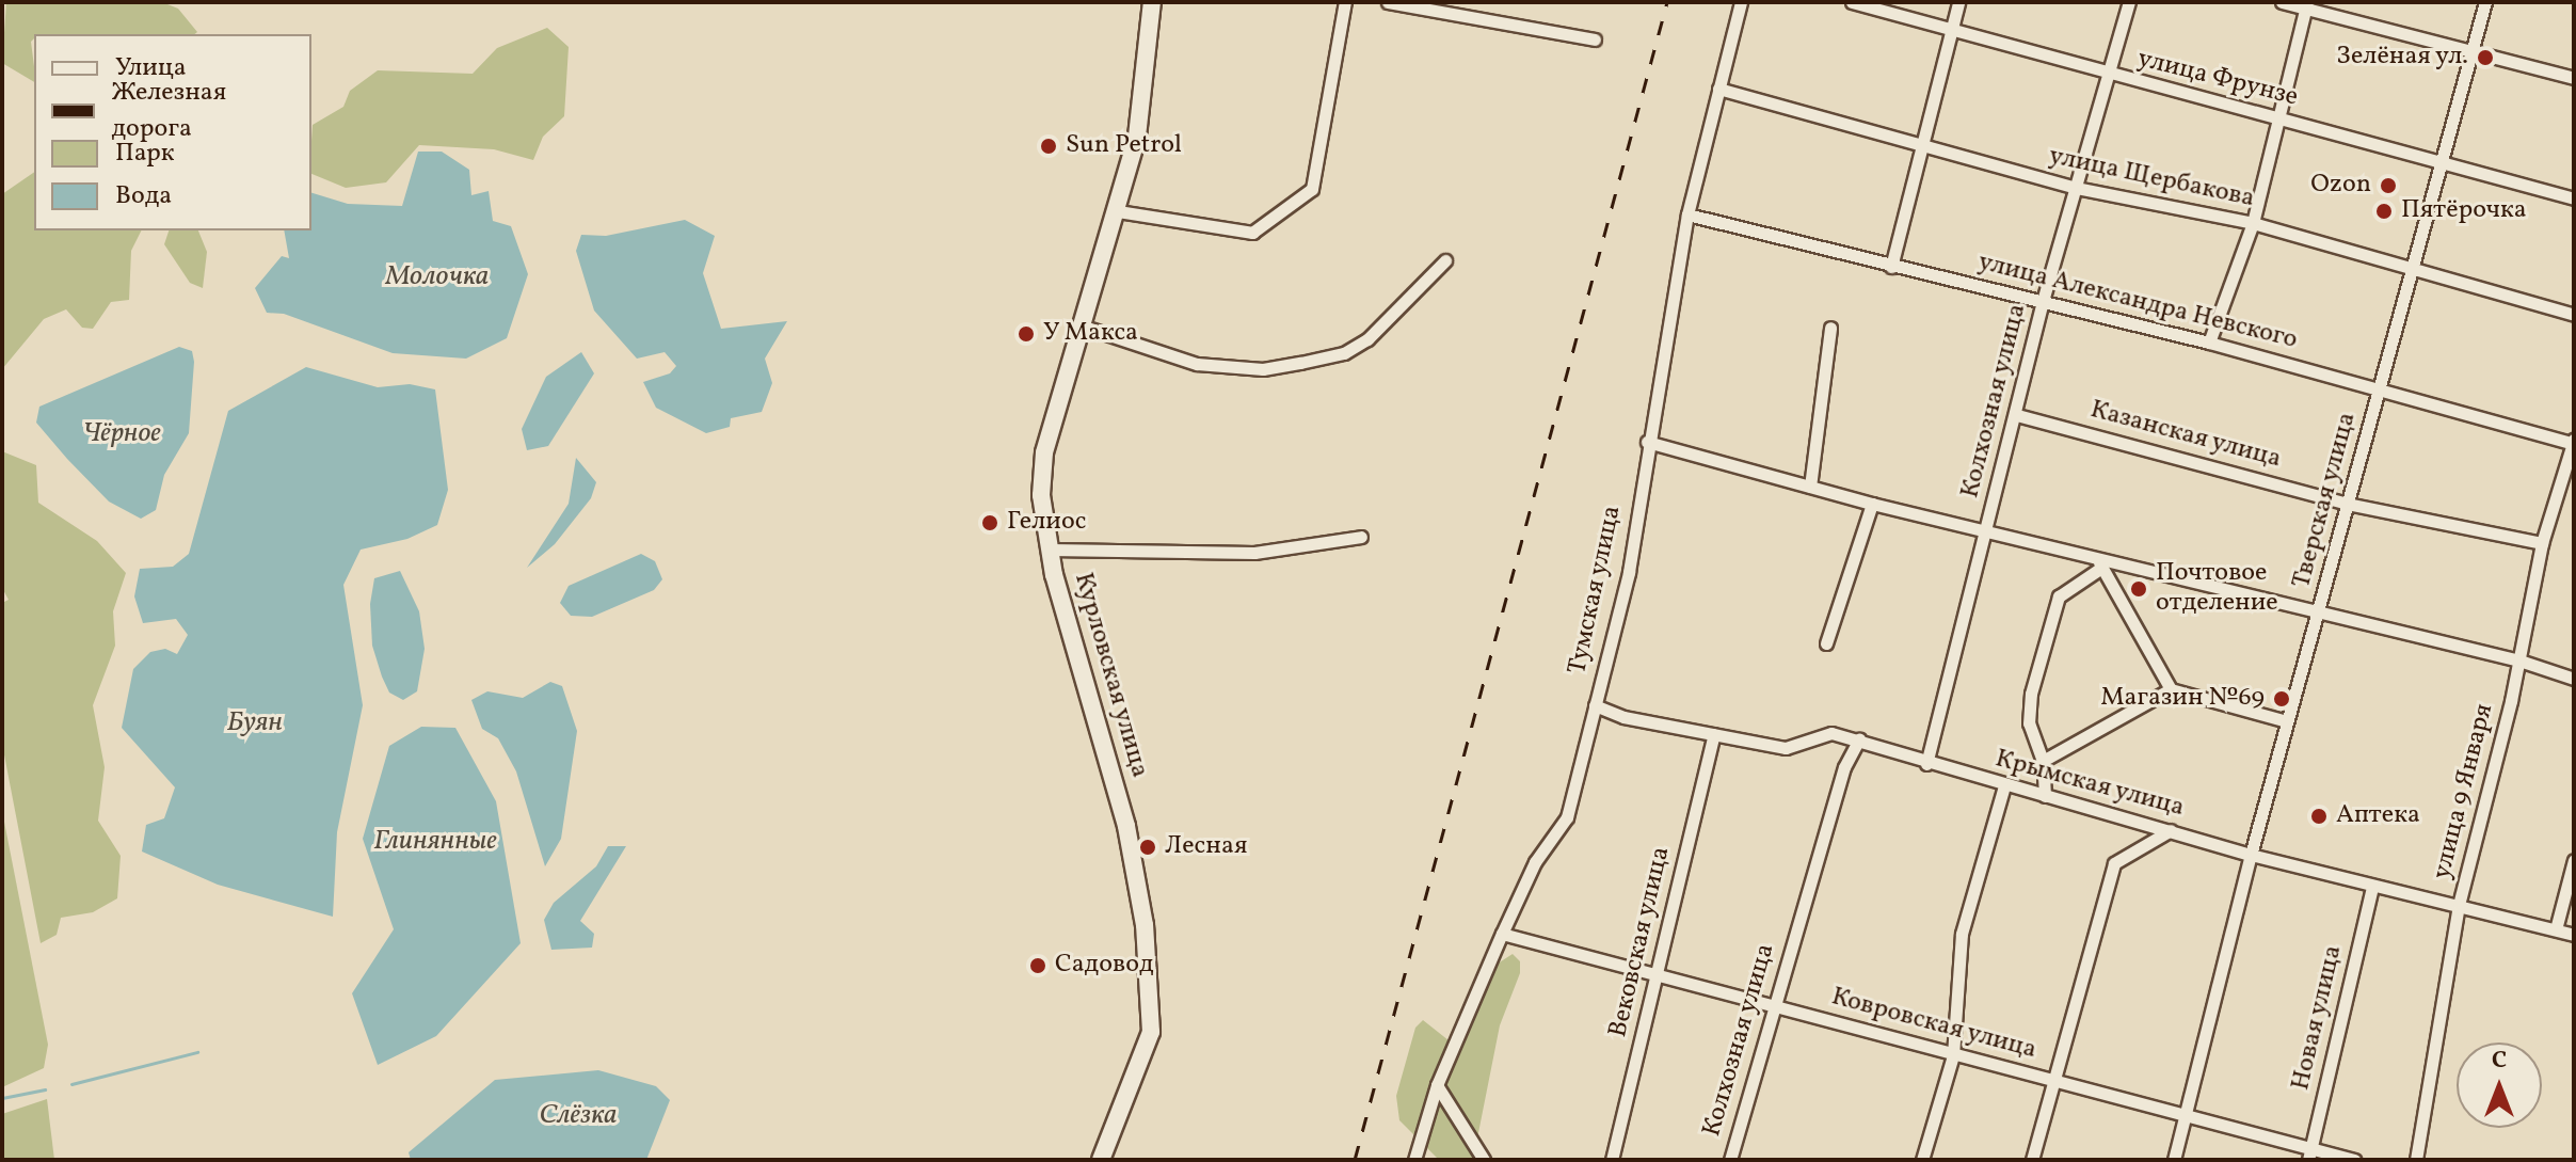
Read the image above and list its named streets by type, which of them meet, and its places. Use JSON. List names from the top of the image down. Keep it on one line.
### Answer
{"streets":{"main road":["Курловская улица"],"street":["улица Фрунзе","улица Щербакова","улица Александра Невского","Колхозная улица","Казанская улица","Тверская улица","Тумская улица","Крымская улица","улица 9 Января","Вековская улица","Новая улица","Ковровская улица"]},"crossings":[["улица Фрунзе","Колхозная улица"],["улица Фрунзе","Тверская улица"],["улица Щербакова","Колхозная улица"],["улица Щербакова","Тверская улица"],["улица Щербакова","Тумская улица"],["улица Александра Невского","Колхозная улица"],["улица Александра Невского","Тверская улица"],["улица Александра Невского","Тумская улица"],["улица Александра Невского","улица 9 Января"],["Колхозная улица","Казанская улица"],["Колхозная улица","Крымская улица"],["Колхозная улица","Ковровская улица"],["Казанская улица","Тверская улица"],["Казанская улица","улица 9 Января"],["Тверская улица","Крымская улица"],["Тверская улица","Ковровская улица"],["Тумская улица","Крымская улица"],["Тумская улица","Ковровская улица"],["Крымская улица","улица 9 Января"],["Крымская улица","Вековская улица"],["Крымская улица","Новая улица"],["Вековская улица","Ковровская улица"],["Новая улица","Ковровская улица"]],"water":["Молочка","Чёрное","Буян","Глинянные","Слёзка"],"places":["Зелёная ул.","Sun Petrol","Ozon","Пятёрочка","У Макса","Гелиос","Почтовое отделение","Магазин №69","Аптека","Лесная","Садовод"],"legend":["Улица","Железная дорога","Парк","Вода"],"north":"top"}
